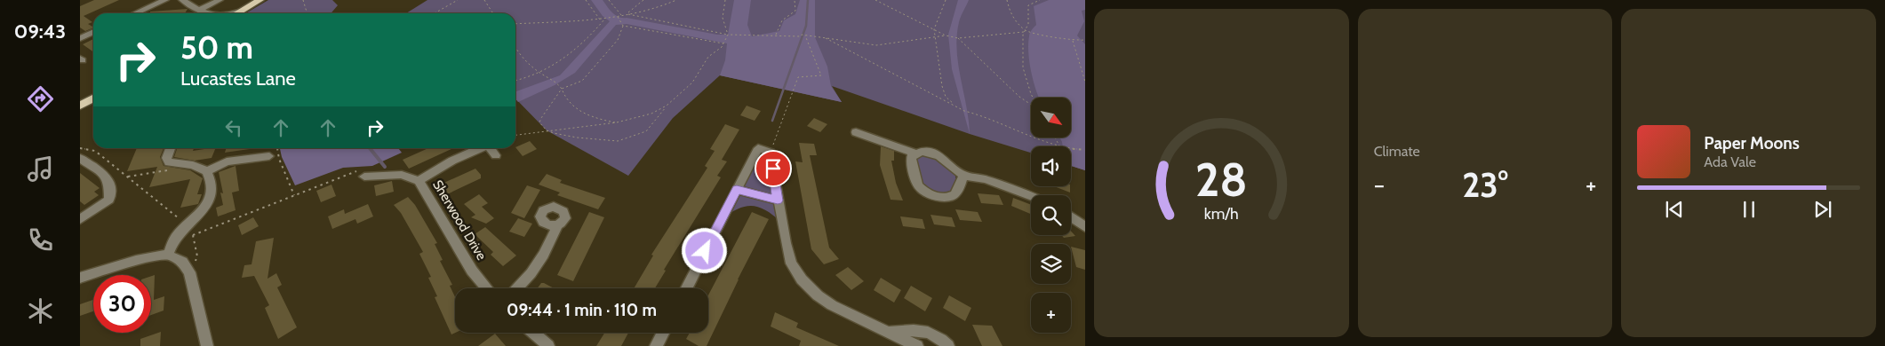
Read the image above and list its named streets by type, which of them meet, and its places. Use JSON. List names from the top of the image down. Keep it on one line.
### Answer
{"streets":{"street":["Sherwood Drive"]},"north":"bottom right","page":{"tabs":"09:43","tile":"Climate","turn":["50 m","Lucastes Lane"],"map_buttons":"+","song":["Paper Moons","Ada Vale"],"heat":["−","23°","+"],"limit":"30","trip":"09:44 · 1 min · 110 m","gauge":["28","km/h"]}}
